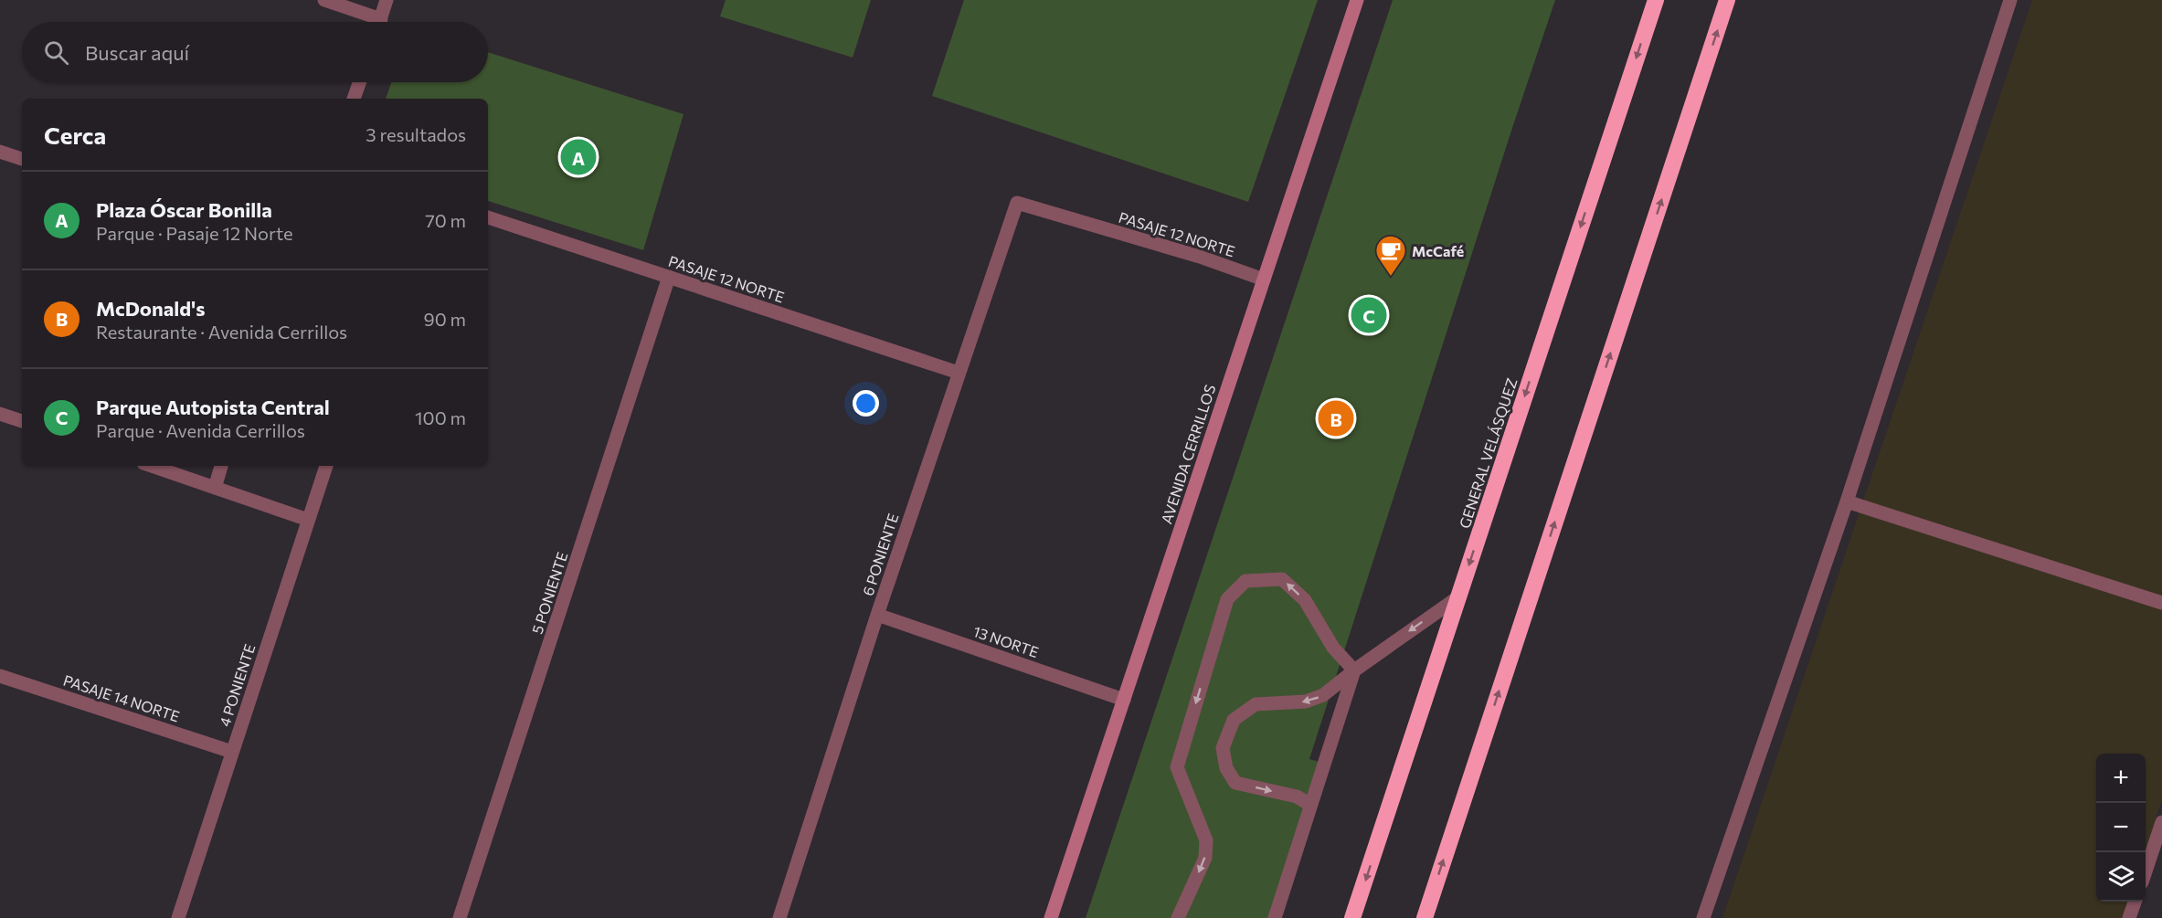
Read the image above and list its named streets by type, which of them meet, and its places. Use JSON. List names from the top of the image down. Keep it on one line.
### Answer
{"streets":{"highway":["GENERAL VELÁSQUEZ"],"main road":["AVENIDA CERRILLOS"],"street":["PASAJE 12 NORTE","6 PONIENTE","5 PONIENTE","13 NORTE","4 PONIENTE","PASAJE 14 NORTE"]},"crossings":[["PASAJE 12 NORTE","AVENIDA CERRILLOS"],["PASAJE 12 NORTE","6 PONIENTE"],["PASAJE 12 NORTE","5 PONIENTE"],["AVENIDA CERRILLOS","13 NORTE"],["6 PONIENTE","13 NORTE"],["4 PONIENTE","PASAJE 14 NORTE"]],"places":{"cafe":["McCafé"]},"page":{"search":"Buscar aquí","heading":["Cerca","3 resultados"],"pins":["A","C","B"],"list":[{"mark":"A","name":"Plaza Óscar Bonilla","note":"Parque · Pasaje 12 Norte","value":"70 m"},{"mark":"B","name":"McDonald's","note":"Restaurante · Avenida Cerrillos","value":"90 m"},{"mark":"C","name":"Parque Autopista Central","note":"Parque · Avenida Cerrillos","value":"100 m"}],"map_buttons":["+","−"]}}
